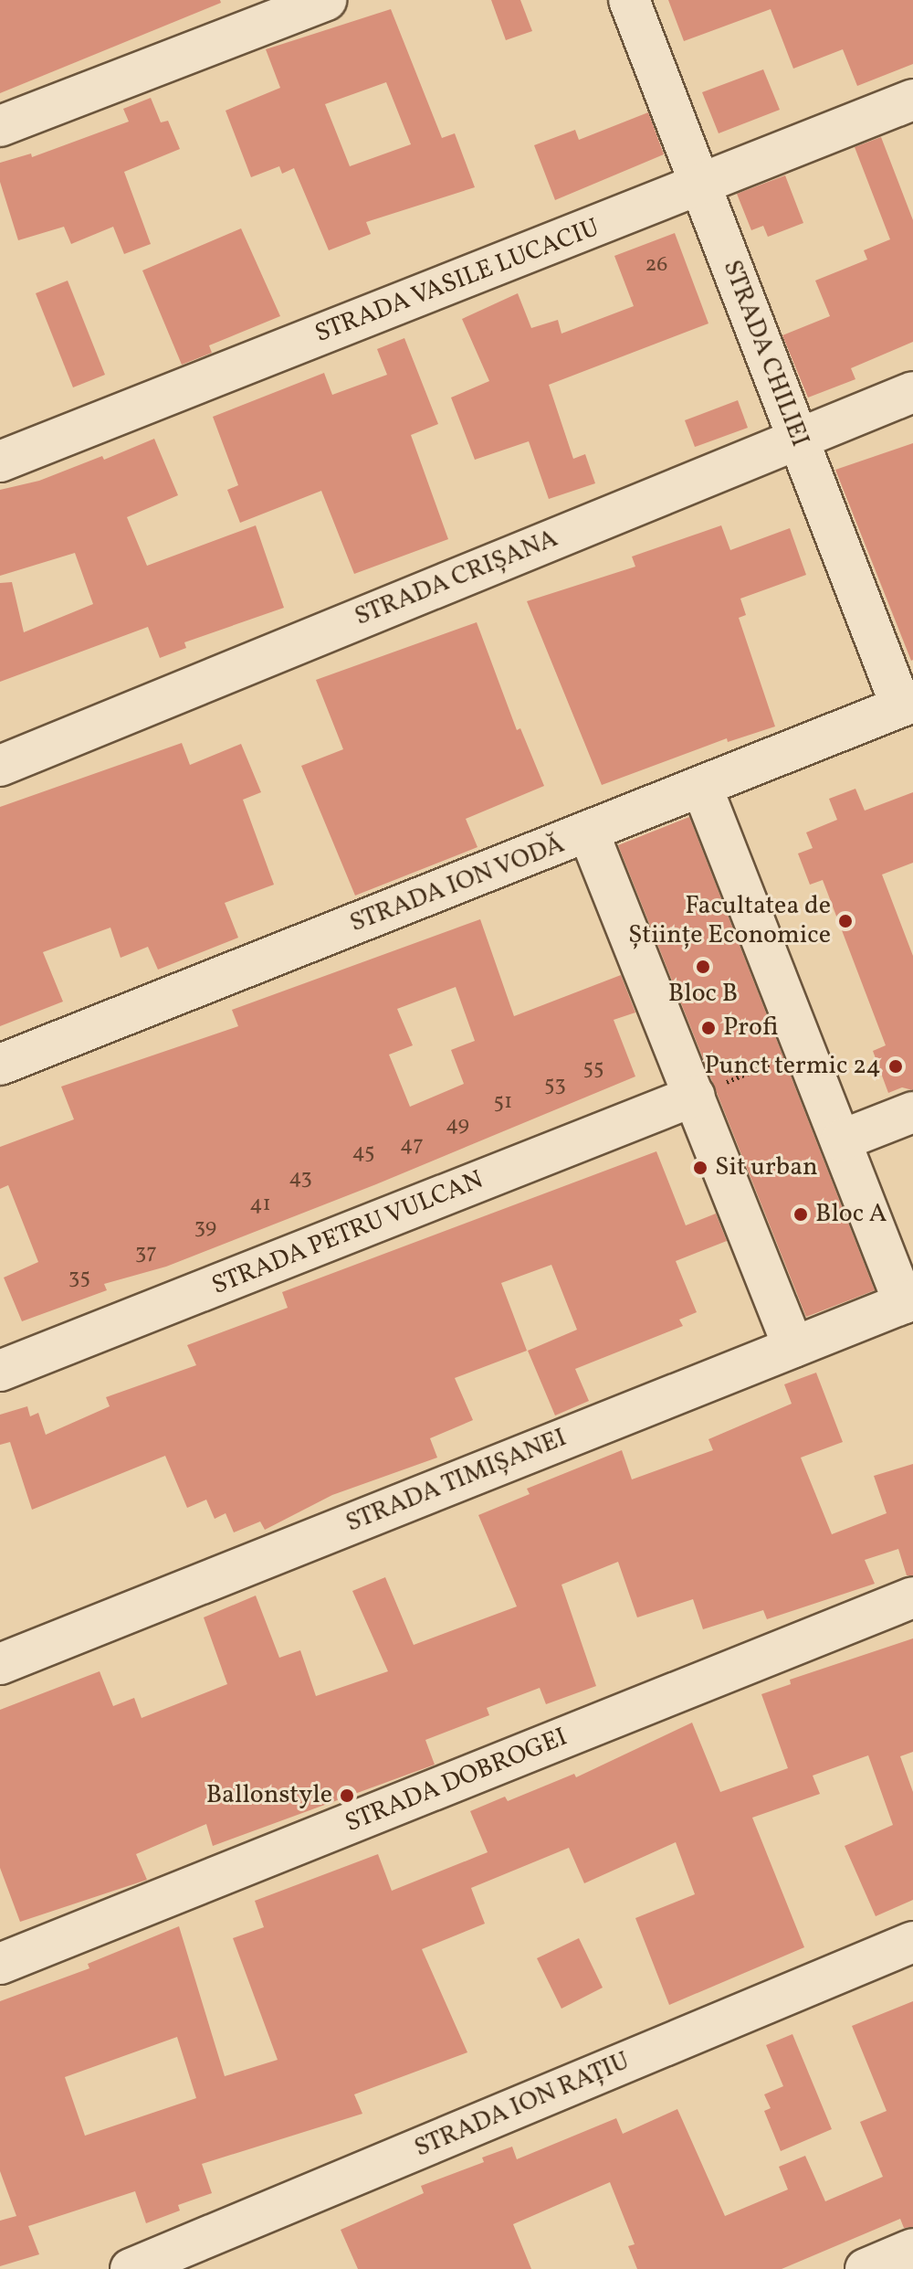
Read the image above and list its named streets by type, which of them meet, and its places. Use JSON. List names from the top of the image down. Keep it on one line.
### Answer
{"streets":{"street":["STRADA VASILE LUCACIU","STRADA CHILIEI","STRADA CRIȘANA","STRADA ION VODĂ","STRADA PETRU VULCAN","STRADA TIMIȘANEI","STRADA DOBROGEI","STRADA ION RAȚIU"]},"crossings":[["STRADA VASILE LUCACIU","STRADA CHILIEI"],["STRADA CHILIEI","STRADA CRIȘANA"],["STRADA CHILIEI","STRADA ION VODĂ"]],"places":["Facultatea de Științe Economice","Bloc B","Profi","Punct termic 24","Sit urban","Bloc A","Ballonstyle"],"house_numbers":["26","55","53","51","49","47","45","43","41","39","37","35"]}
